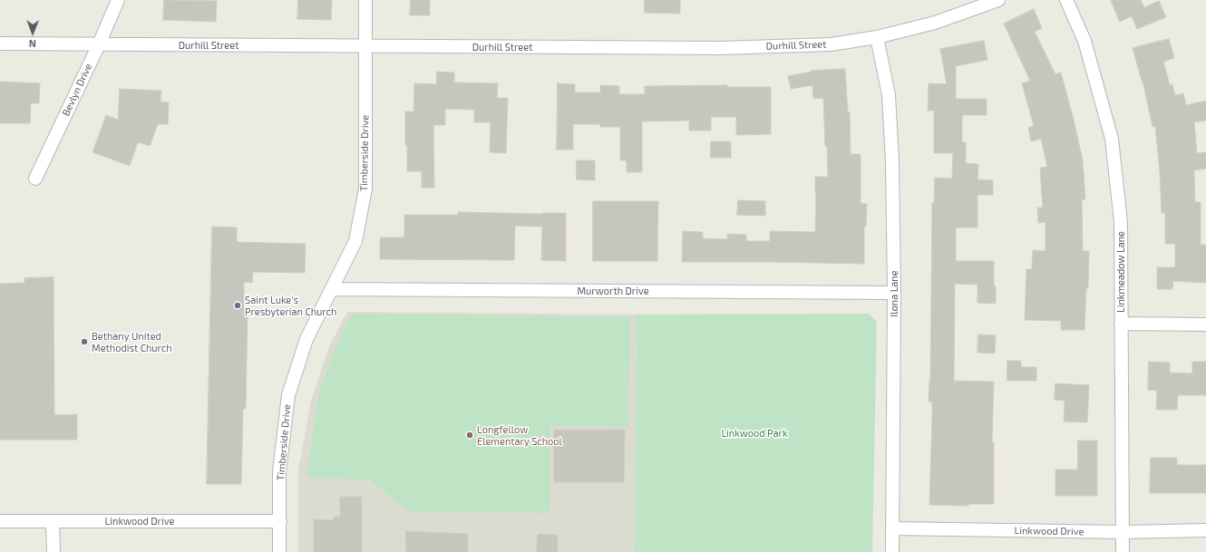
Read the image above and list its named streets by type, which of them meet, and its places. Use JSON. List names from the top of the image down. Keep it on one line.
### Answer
{"streets":{"street":["Durhill Street","Bevlyn Drive","Timberside Drive","Linkmeadow Lane","Murworth Drive","Ilona Lane","Linkwood Drive"]},"crossings":[["Durhill Street","Bevlyn Drive"],["Durhill Street","Timberside Drive"],["Durhill Street","Ilona Lane"],["Timberside Drive","Murworth Drive"],["Timberside Drive","Linkwood Drive"],["Linkmeadow Lane","Linkwood Drive"],["Murworth Drive","Ilona Lane"],["Ilona Lane","Linkwood Drive"]],"parks":["Linkwood Park"],"places":["Saint Luke's Presbyterian Church","Bethany United Methodist Church","Longfellow Elementary School"],"north":"bottom"}
